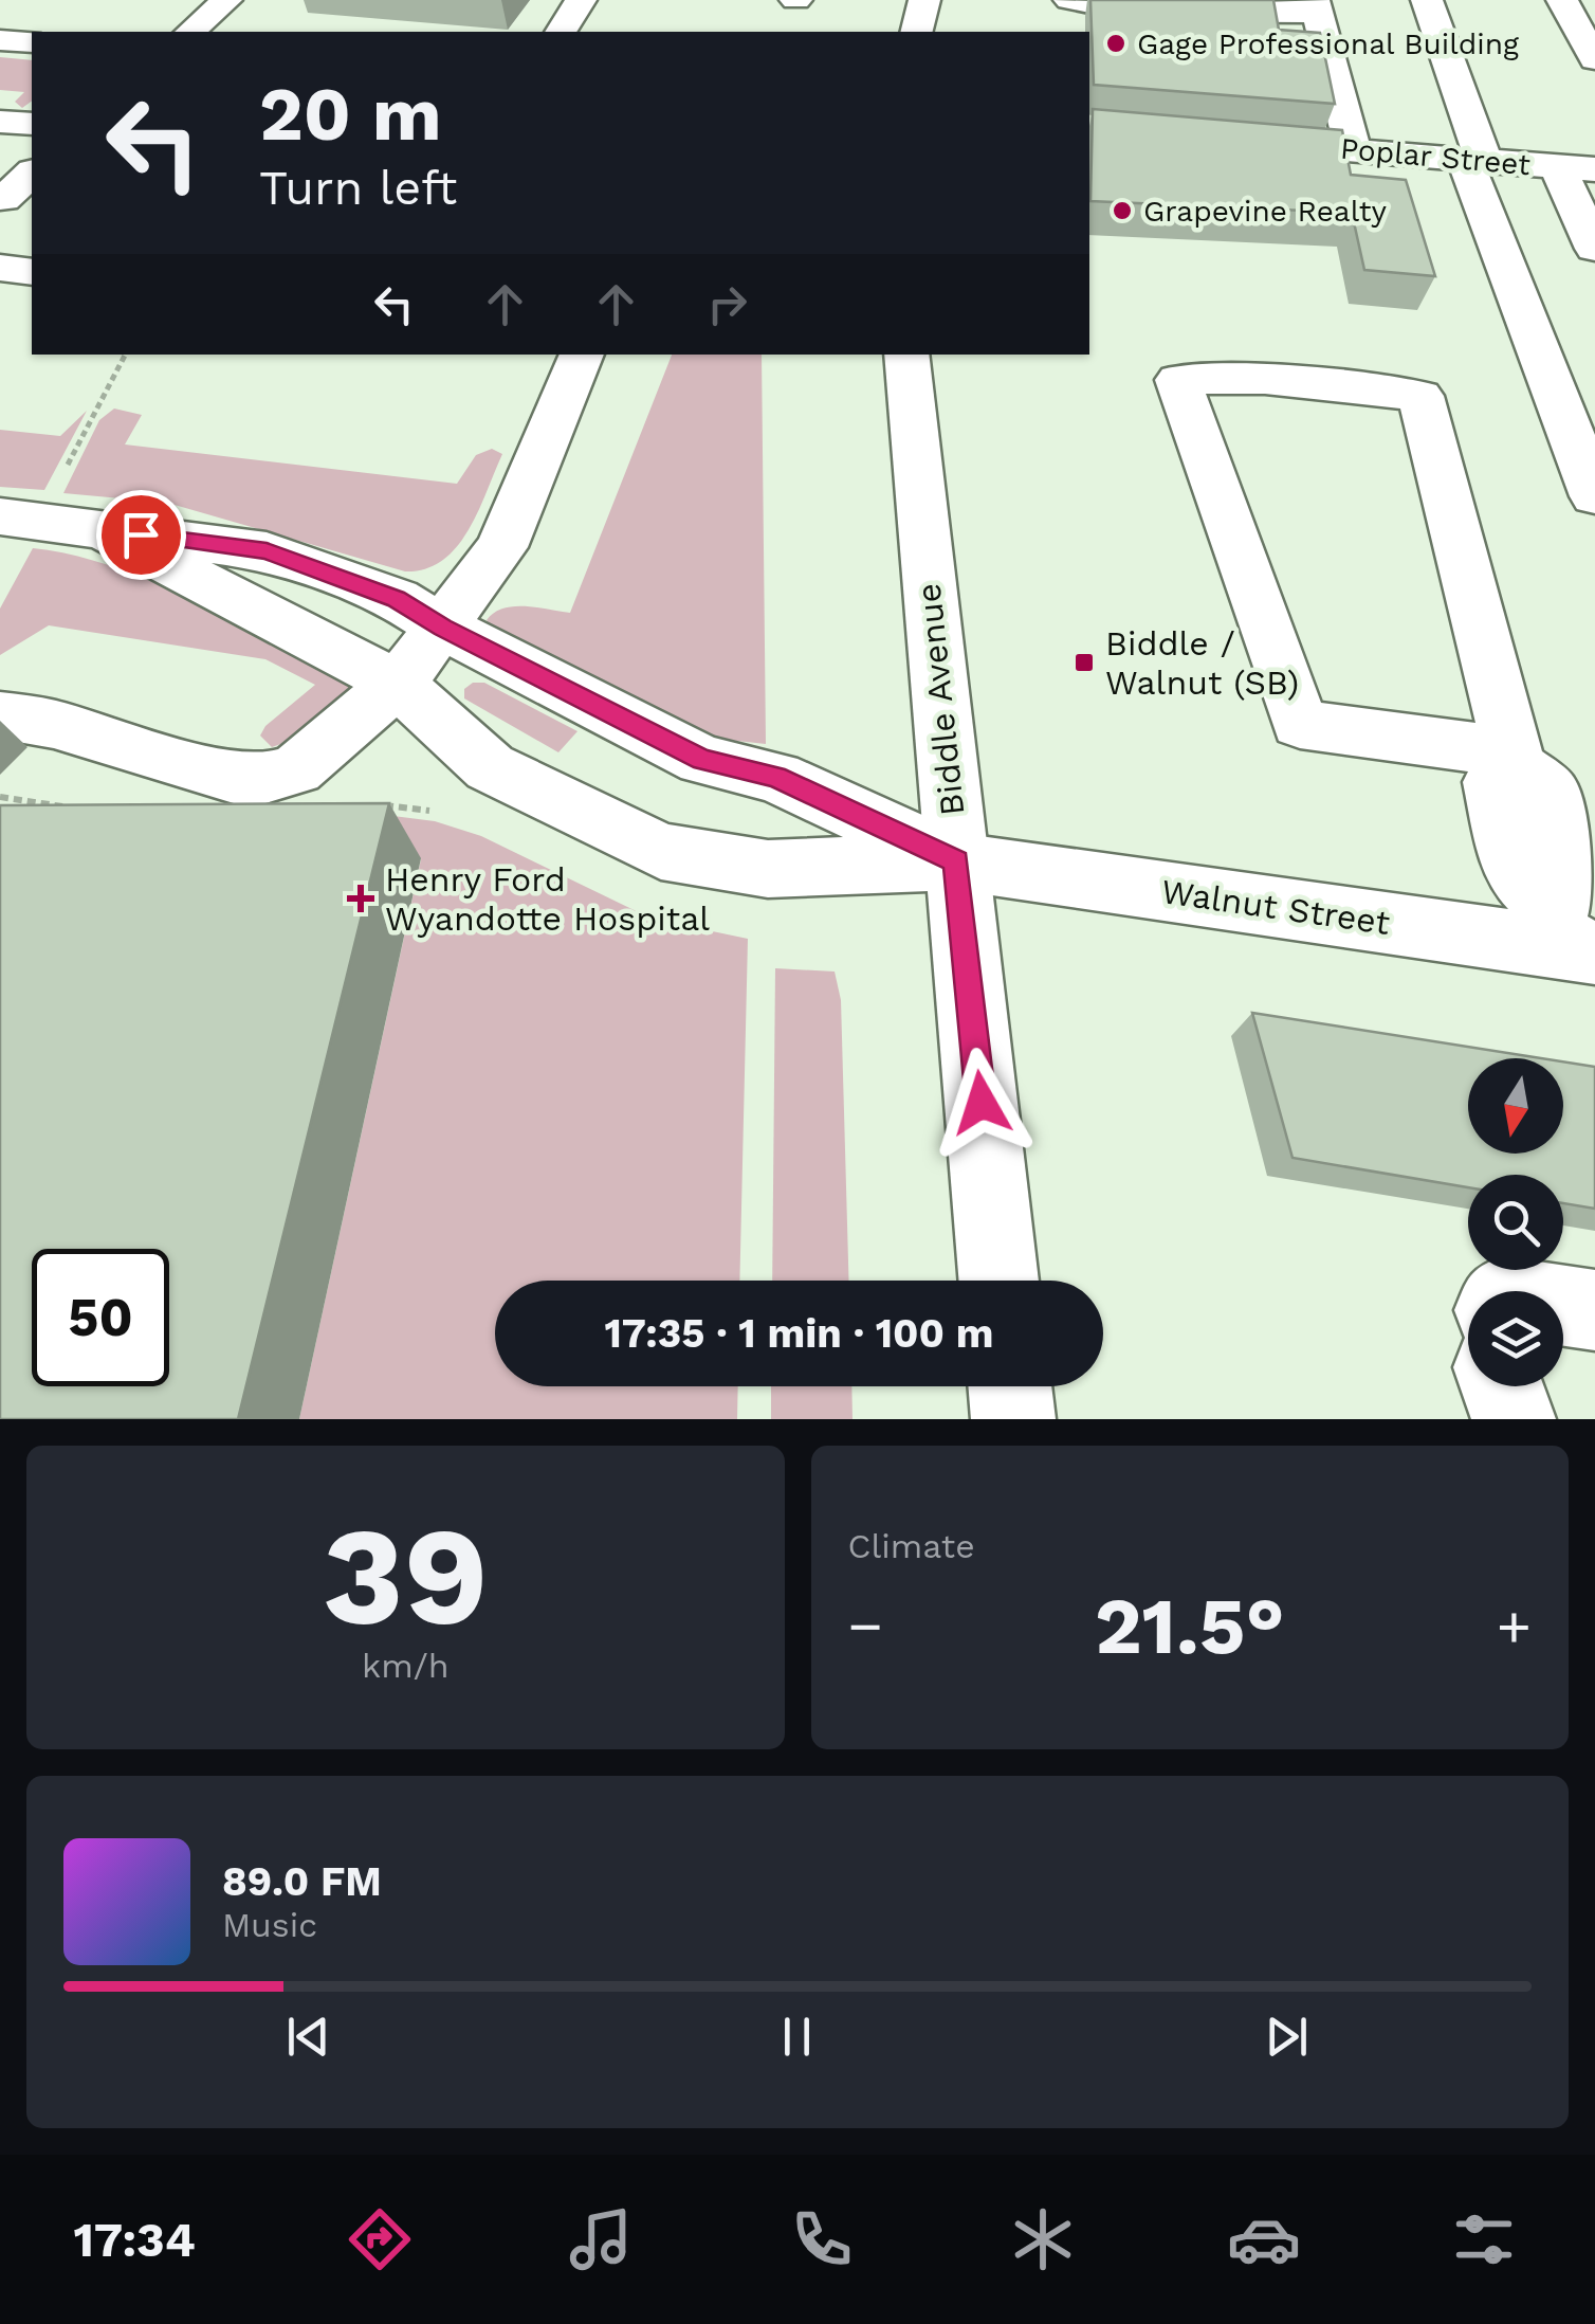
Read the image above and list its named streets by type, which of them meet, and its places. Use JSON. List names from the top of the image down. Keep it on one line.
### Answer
{"streets":{"main road":["Poplar Street","Biddle Avenue","Walnut Street"]},"crossings":[["Biddle Avenue","Walnut Street"]],"places":{"other":["Gage Professional Building","Grapevine Realty"],"transit":["Biddle / Walnut (SB)"],"health":["Henry Ford Wyandotte Hospital"]},"north":"bottom","page":{"turn":["20 m","Turn left"],"limit":"50","trip":"17:35 · 1 min · 100 m","tile":[["39","km/h"],"Climate"],"heat":["−","21.5°","+"],"song":["89.0 FM","Music"],"tabs":"17:34"}}
